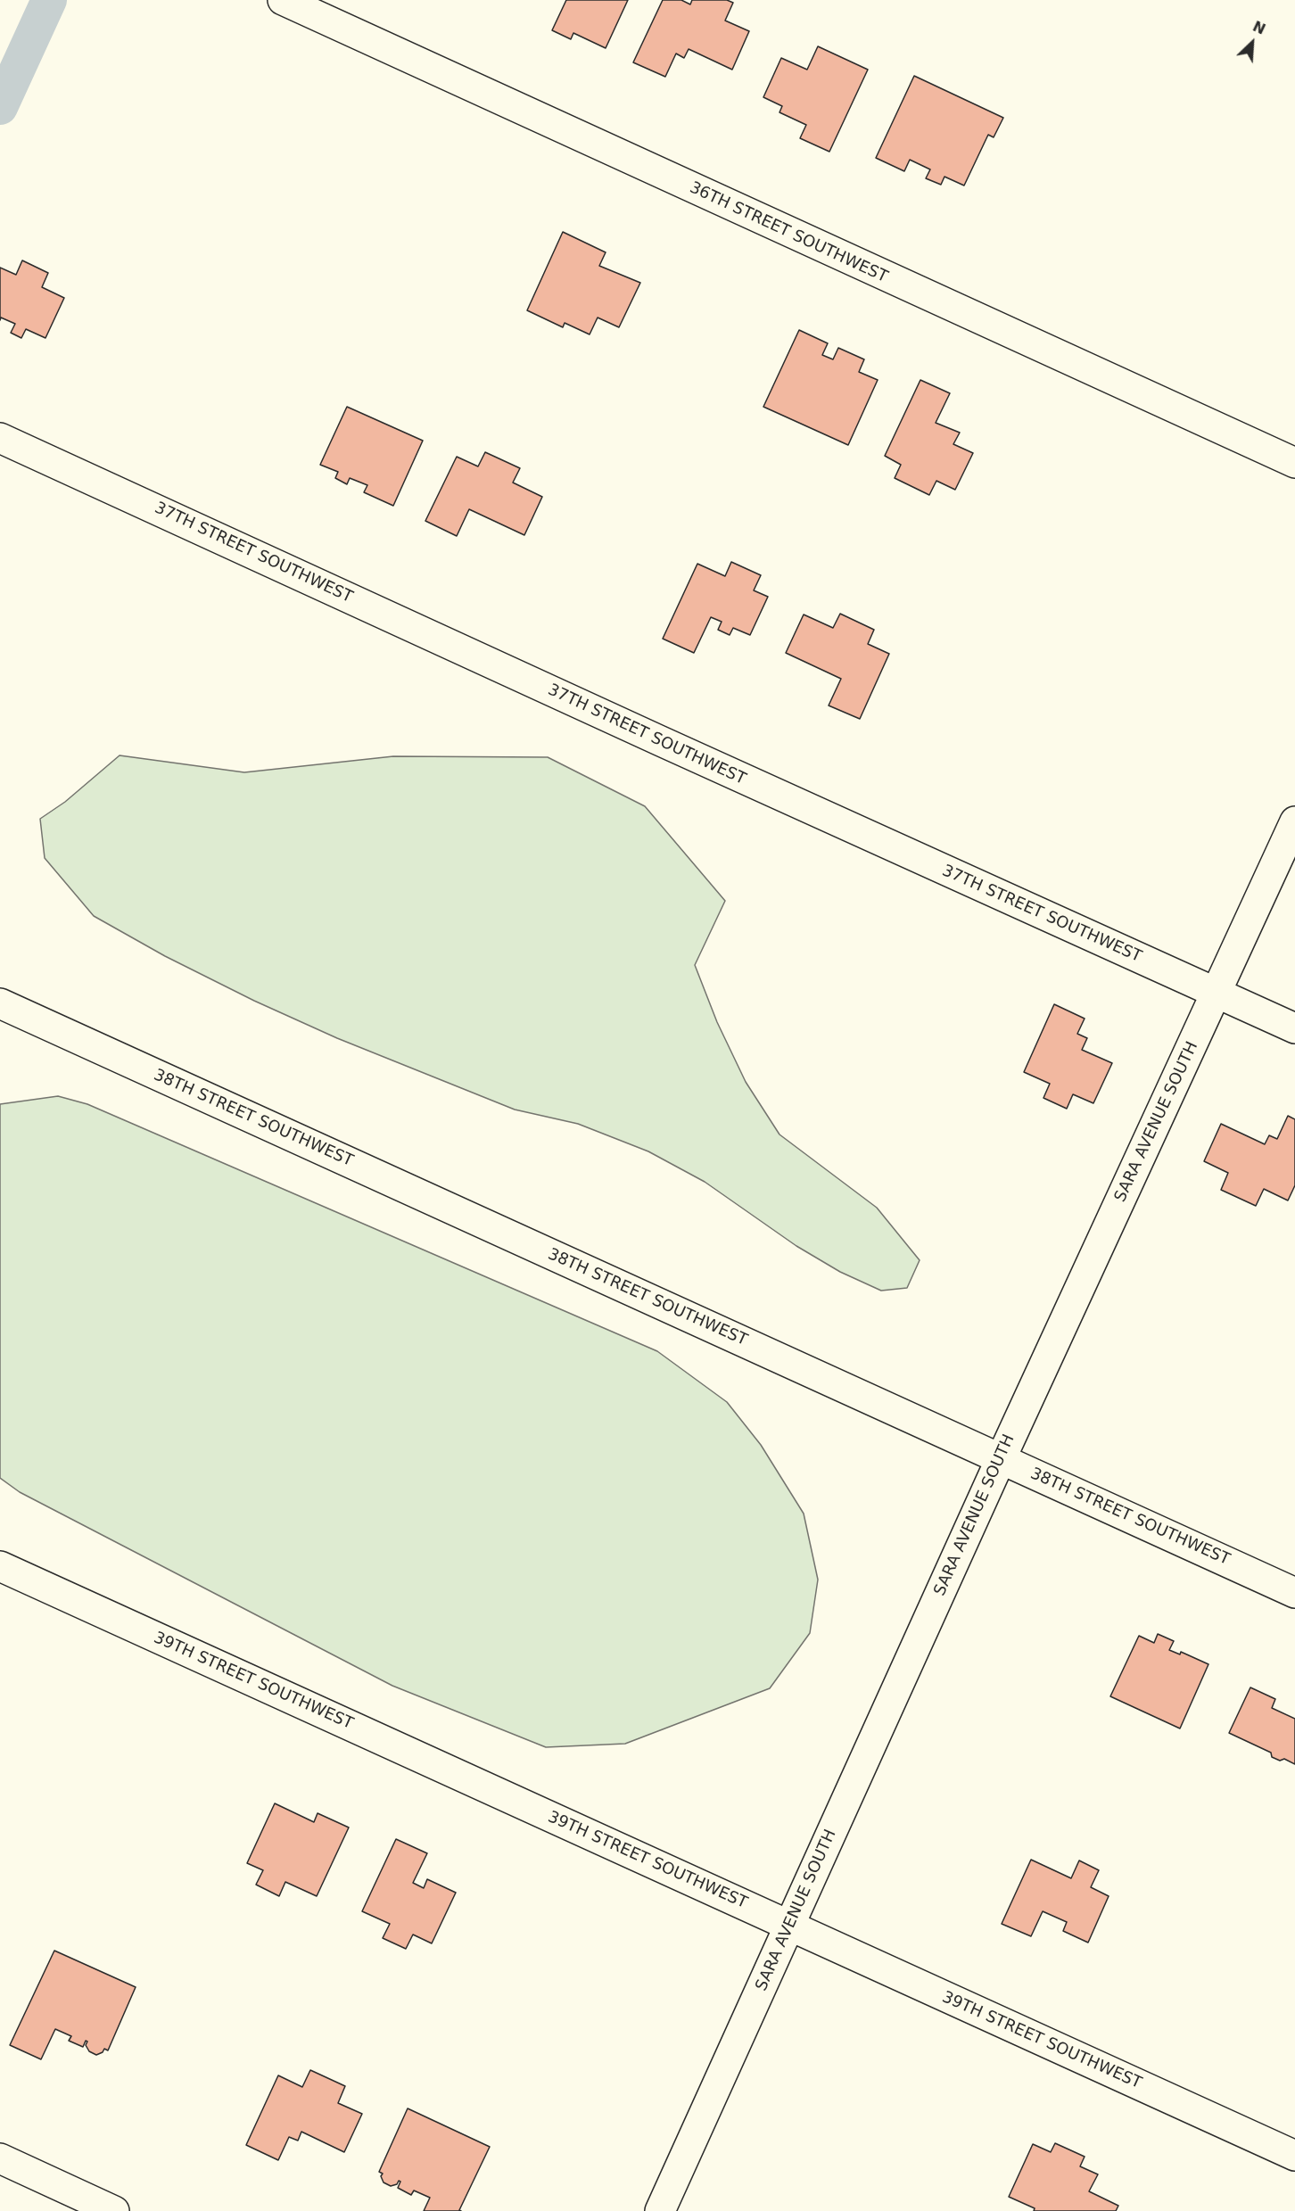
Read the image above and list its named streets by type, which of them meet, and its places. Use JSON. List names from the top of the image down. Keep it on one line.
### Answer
{"streets":{"street":["36TH STREET SOUTHWEST","37TH STREET SOUTHWEST","38TH STREET SOUTHWEST","SARA AVENUE SOUTH","39TH STREET SOUTHWEST"]},"crossings":[["37TH STREET SOUTHWEST","SARA AVENUE SOUTH"],["38TH STREET SOUTHWEST","SARA AVENUE SOUTH"],["SARA AVENUE SOUTH","39TH STREET SOUTHWEST"]],"north":"top right"}
